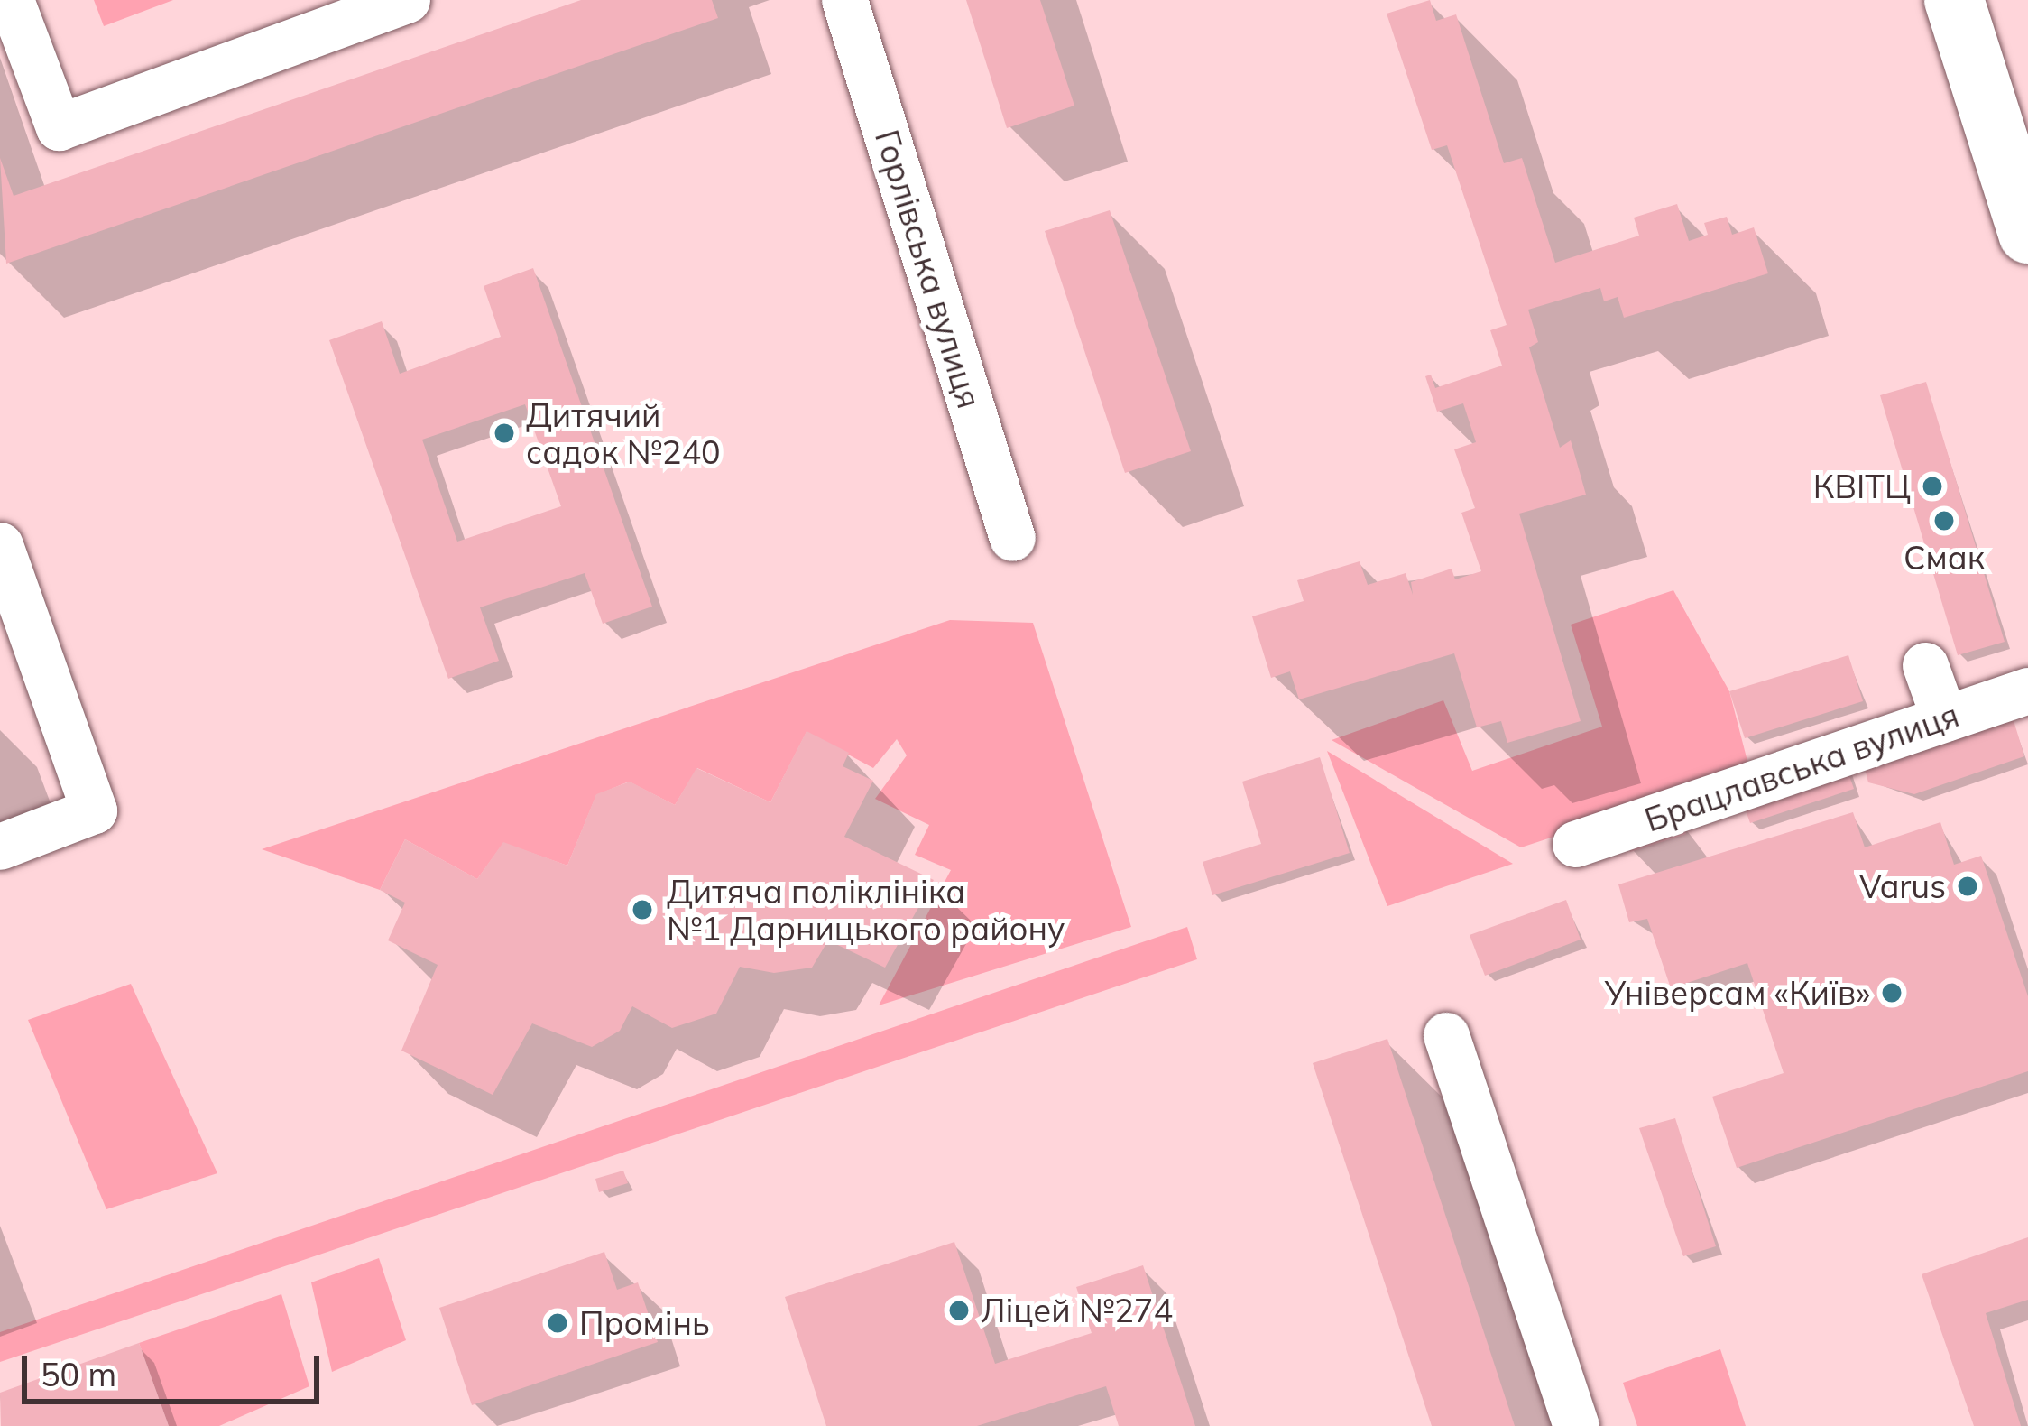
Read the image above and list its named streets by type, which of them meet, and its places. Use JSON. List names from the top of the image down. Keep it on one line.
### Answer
{"streets":{"street":["Горлівська вулиця","Брацлавська вулиця"]},"places":["Дитячий садок №240","КВІТЦ","Смак","Varus","Дитяча поліклініка №1 Дарницького району","Універсам «Київ»","Ліцей №274","Промінь"],"scale_bar":"50 m"}
